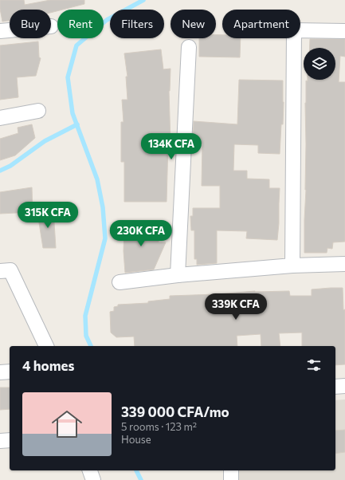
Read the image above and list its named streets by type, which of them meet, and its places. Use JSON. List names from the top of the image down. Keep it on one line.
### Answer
{"page":{"chip":["Buy","Rent","Filters","New","Apartment"],"price":["134K CFA","315K CFA","230K CFA","339K CFA"],"heading":"4 homes","list":[{"name":"339 000 CFA/mo","note":"5 rooms · 123 m² · House"}]}}
